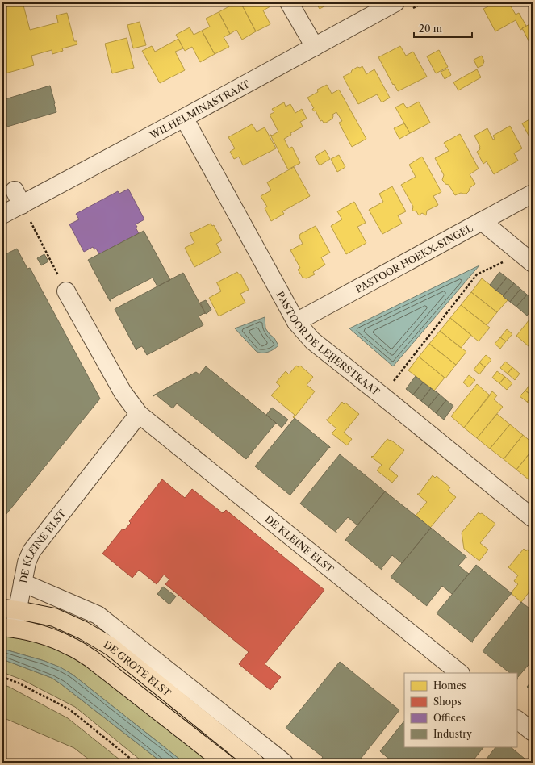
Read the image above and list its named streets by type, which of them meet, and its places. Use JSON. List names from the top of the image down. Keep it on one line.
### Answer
{"streets":{"main road":["DE GROTE ELST"],"street":["WILHELMINASTRAAT","PASTOOR HOEKX-SINGEL","PASTOOR DE LEIJERSTRAAT","DE KLEINE ELST"]},"crossings":[["WILHELMINASTRAAT","PASTOOR DE LEIJERSTRAAT"],["PASTOOR HOEKX-SINGEL","PASTOOR DE LEIJERSTRAAT"],["DE KLEINE ELST","DE GROTE ELST"]],"legend":["Homes","Shops","Offices","Industry"],"scale_bar":"20 m"}
